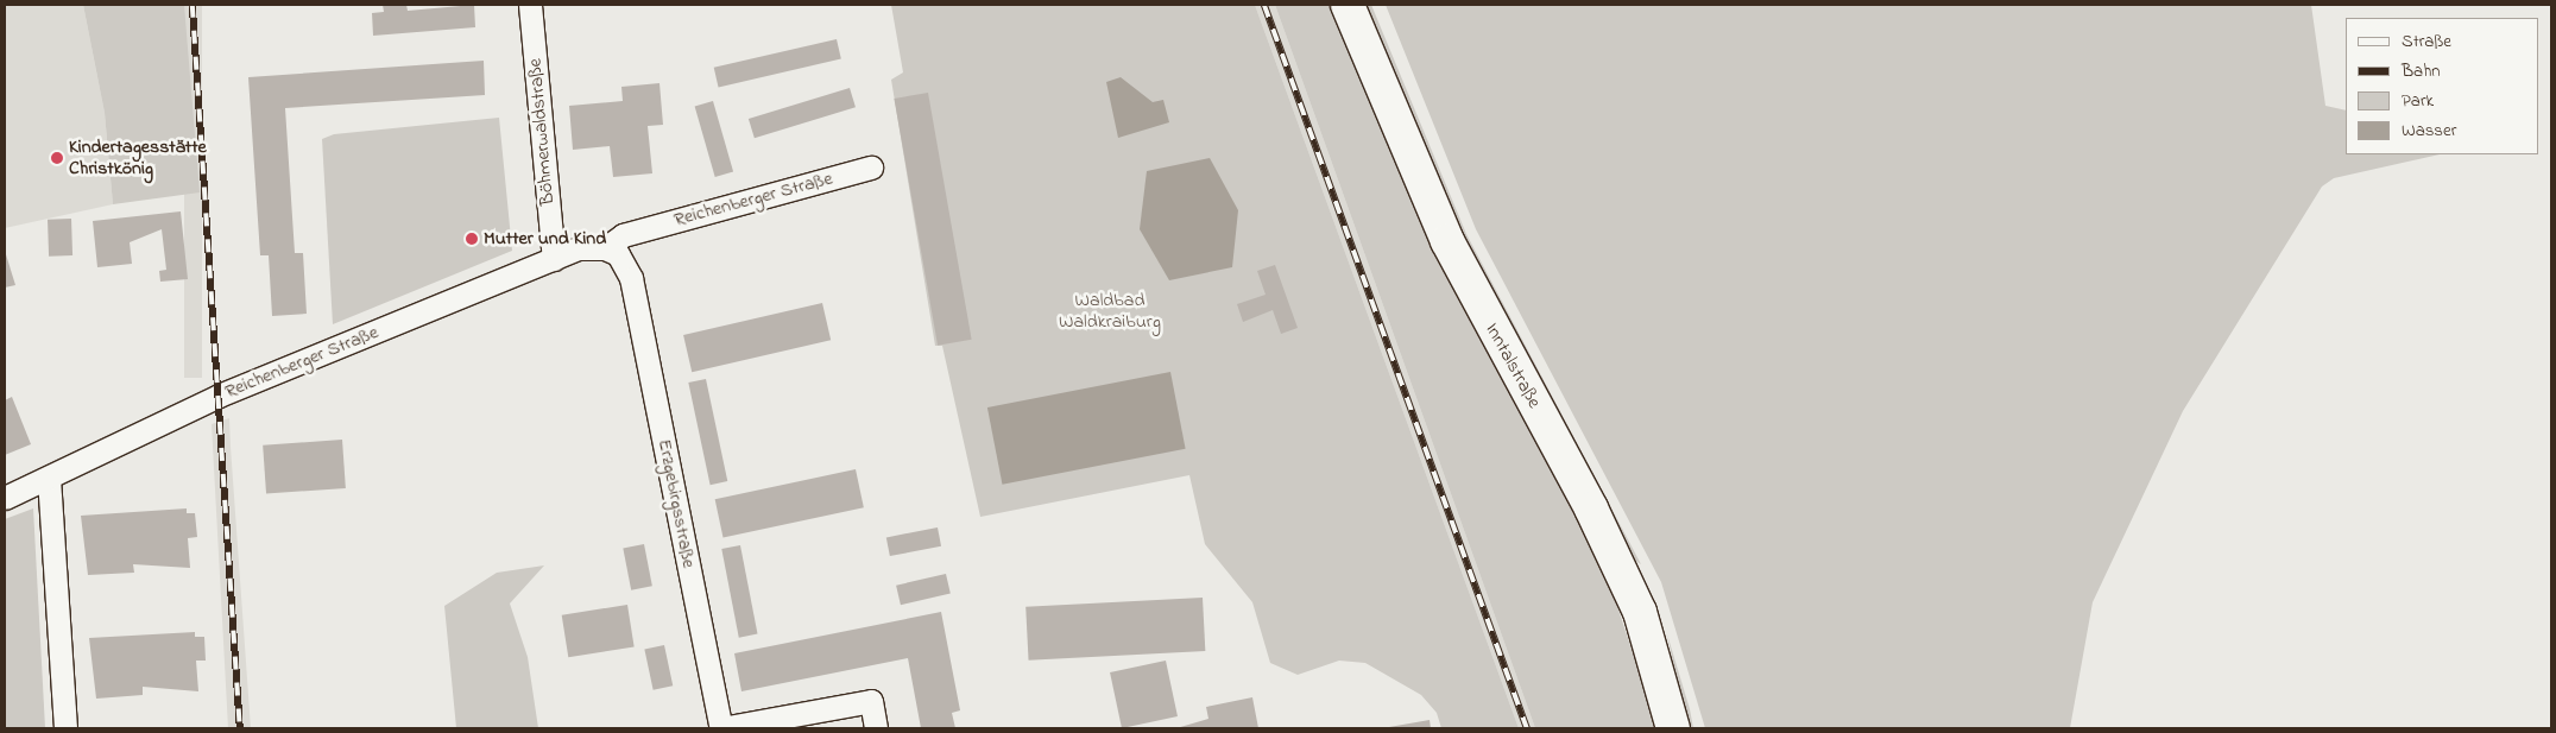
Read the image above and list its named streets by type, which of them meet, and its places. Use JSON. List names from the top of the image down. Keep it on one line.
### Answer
{"streets":{"main road":["Inntalstraße"],"street":["Böhmerwaldstraße","Reichenberger Straße","Erzgebirgsstraße"]},"crossings":[["Böhmerwaldstraße","Reichenberger Straße"],["Reichenberger Straße","Erzgebirgsstraße"]],"parks":["Waldbad Waldkraiburg"],"places":["Kindertagesstätte Christkönig","Mutter und Kind"],"legend":["Straße","Bahn","Park","Wasser"]}
